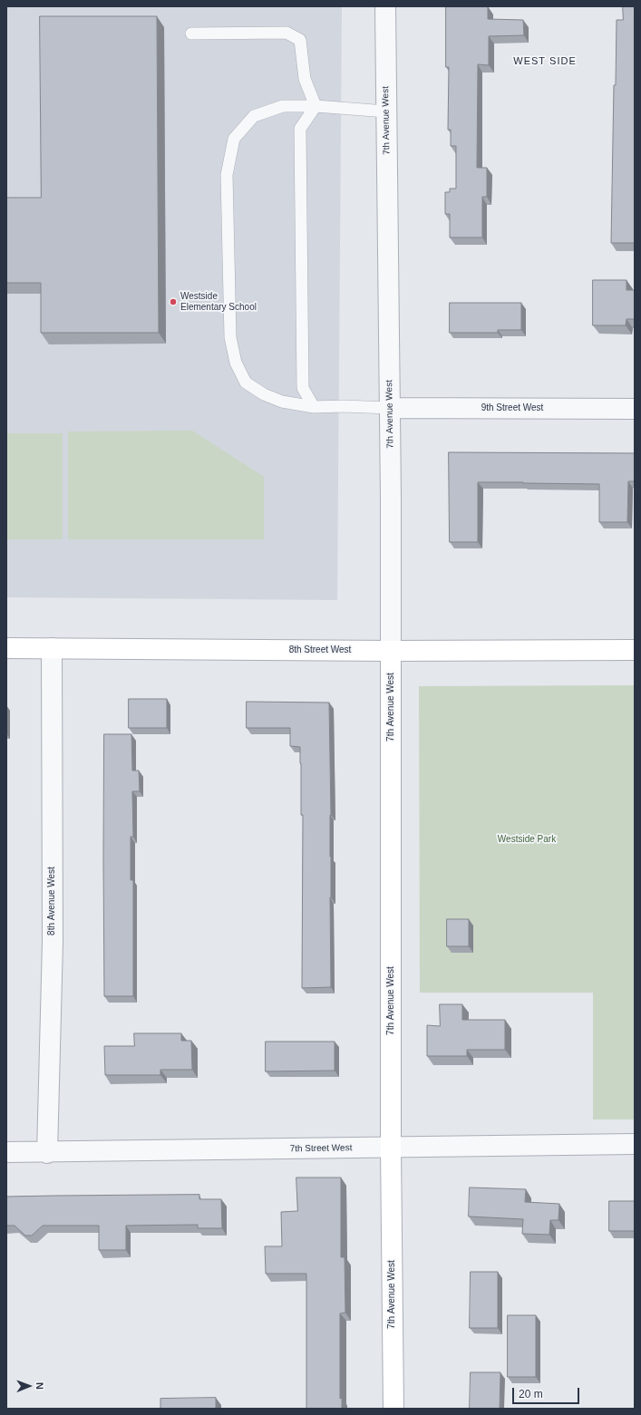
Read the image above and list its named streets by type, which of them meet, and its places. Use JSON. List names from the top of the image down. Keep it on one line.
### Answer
{"streets":{"street":["7th Avenue West","9th Street West","8th Street West","8th Avenue West","7th Street West"]},"crossings":[["7th Avenue West","9th Street West"],["7th Avenue West","8th Street West"],["7th Avenue West","7th Street West"],["8th Street West","8th Avenue West"],["8th Avenue West","7th Street West"]],"districts":["WEST SIDE"],"parks":["Westside Park"],"places":["Westside Elementary School"],"scale_bar":"20 m","north":"right"}
